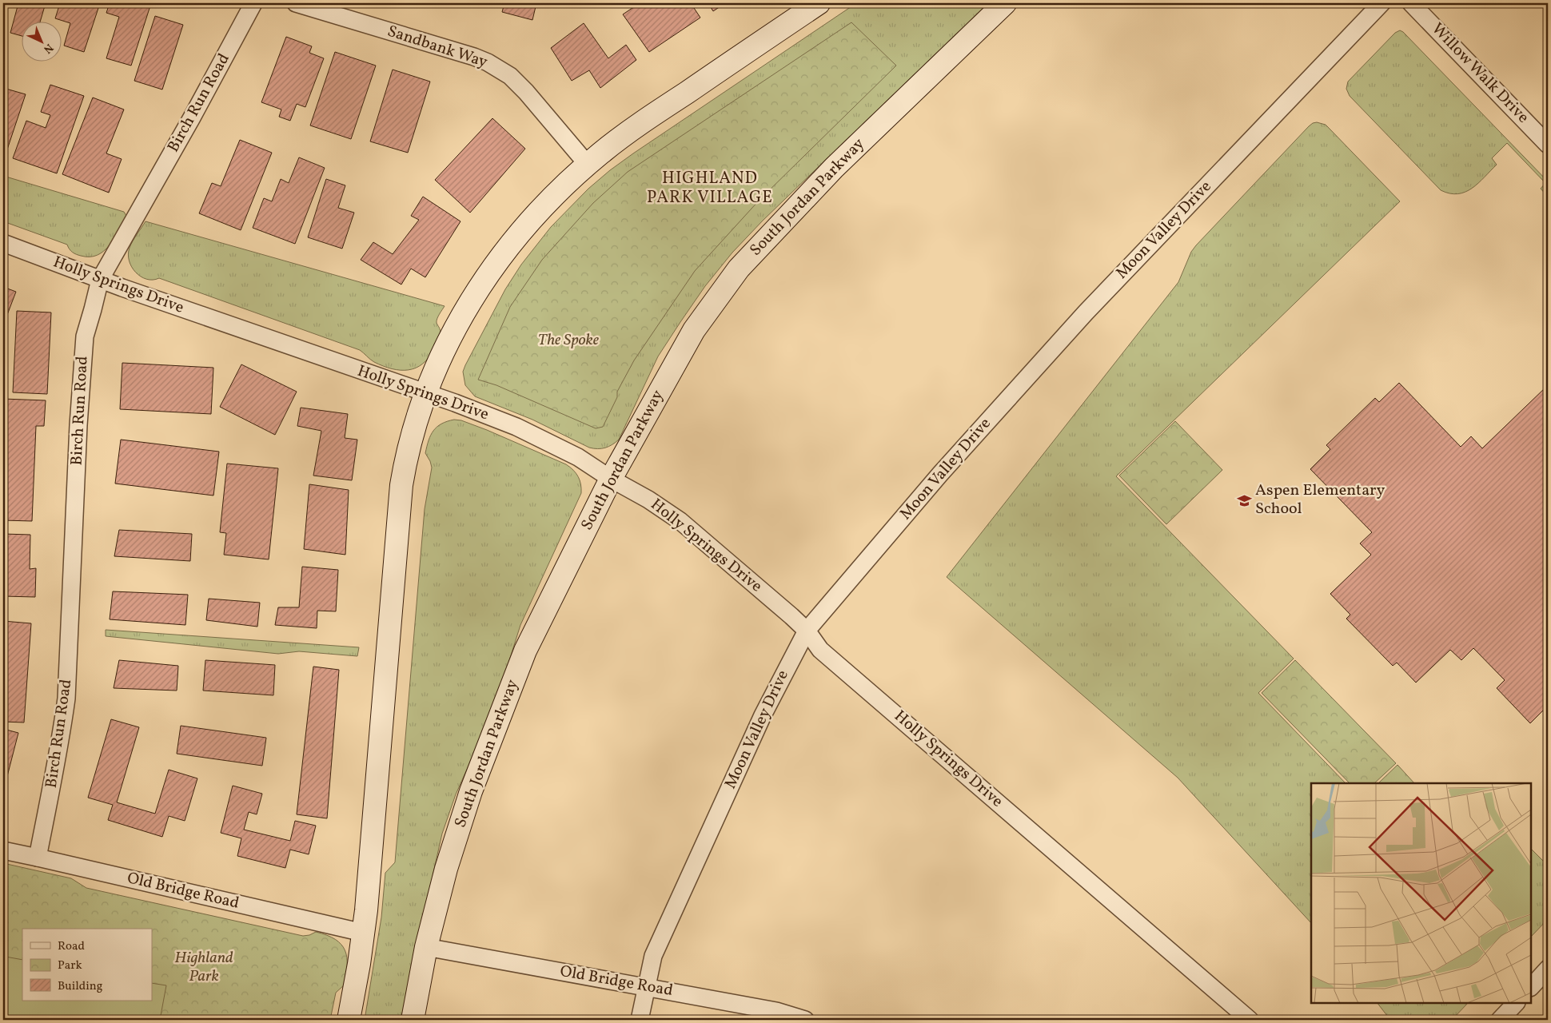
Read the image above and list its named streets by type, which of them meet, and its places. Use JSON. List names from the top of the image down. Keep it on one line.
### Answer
{"streets":{"street":["Sandbank Way","Willow Walk Drive","Birch Run Road","South Jordan Parkway","Moon Valley Drive","Holly Springs Drive","Old Bridge Road"]},"crossings":[["Birch Run Road","Holly Springs Drive"],["Birch Run Road","Old Bridge Road"],["South Jordan Parkway","Holly Springs Drive"],["South Jordan Parkway","Old Bridge Road"],["Moon Valley Drive","Holly Springs Drive"],["Moon Valley Drive","Old Bridge Road"]],"districts":["HIGHLAND PARK VILLAGE"],"parks":["The Spoke","Highland Park"],"places":{"school or university":["Aspen Elementary School"]},"legend":["Road","Park","Building"],"north":"bottom right"}
